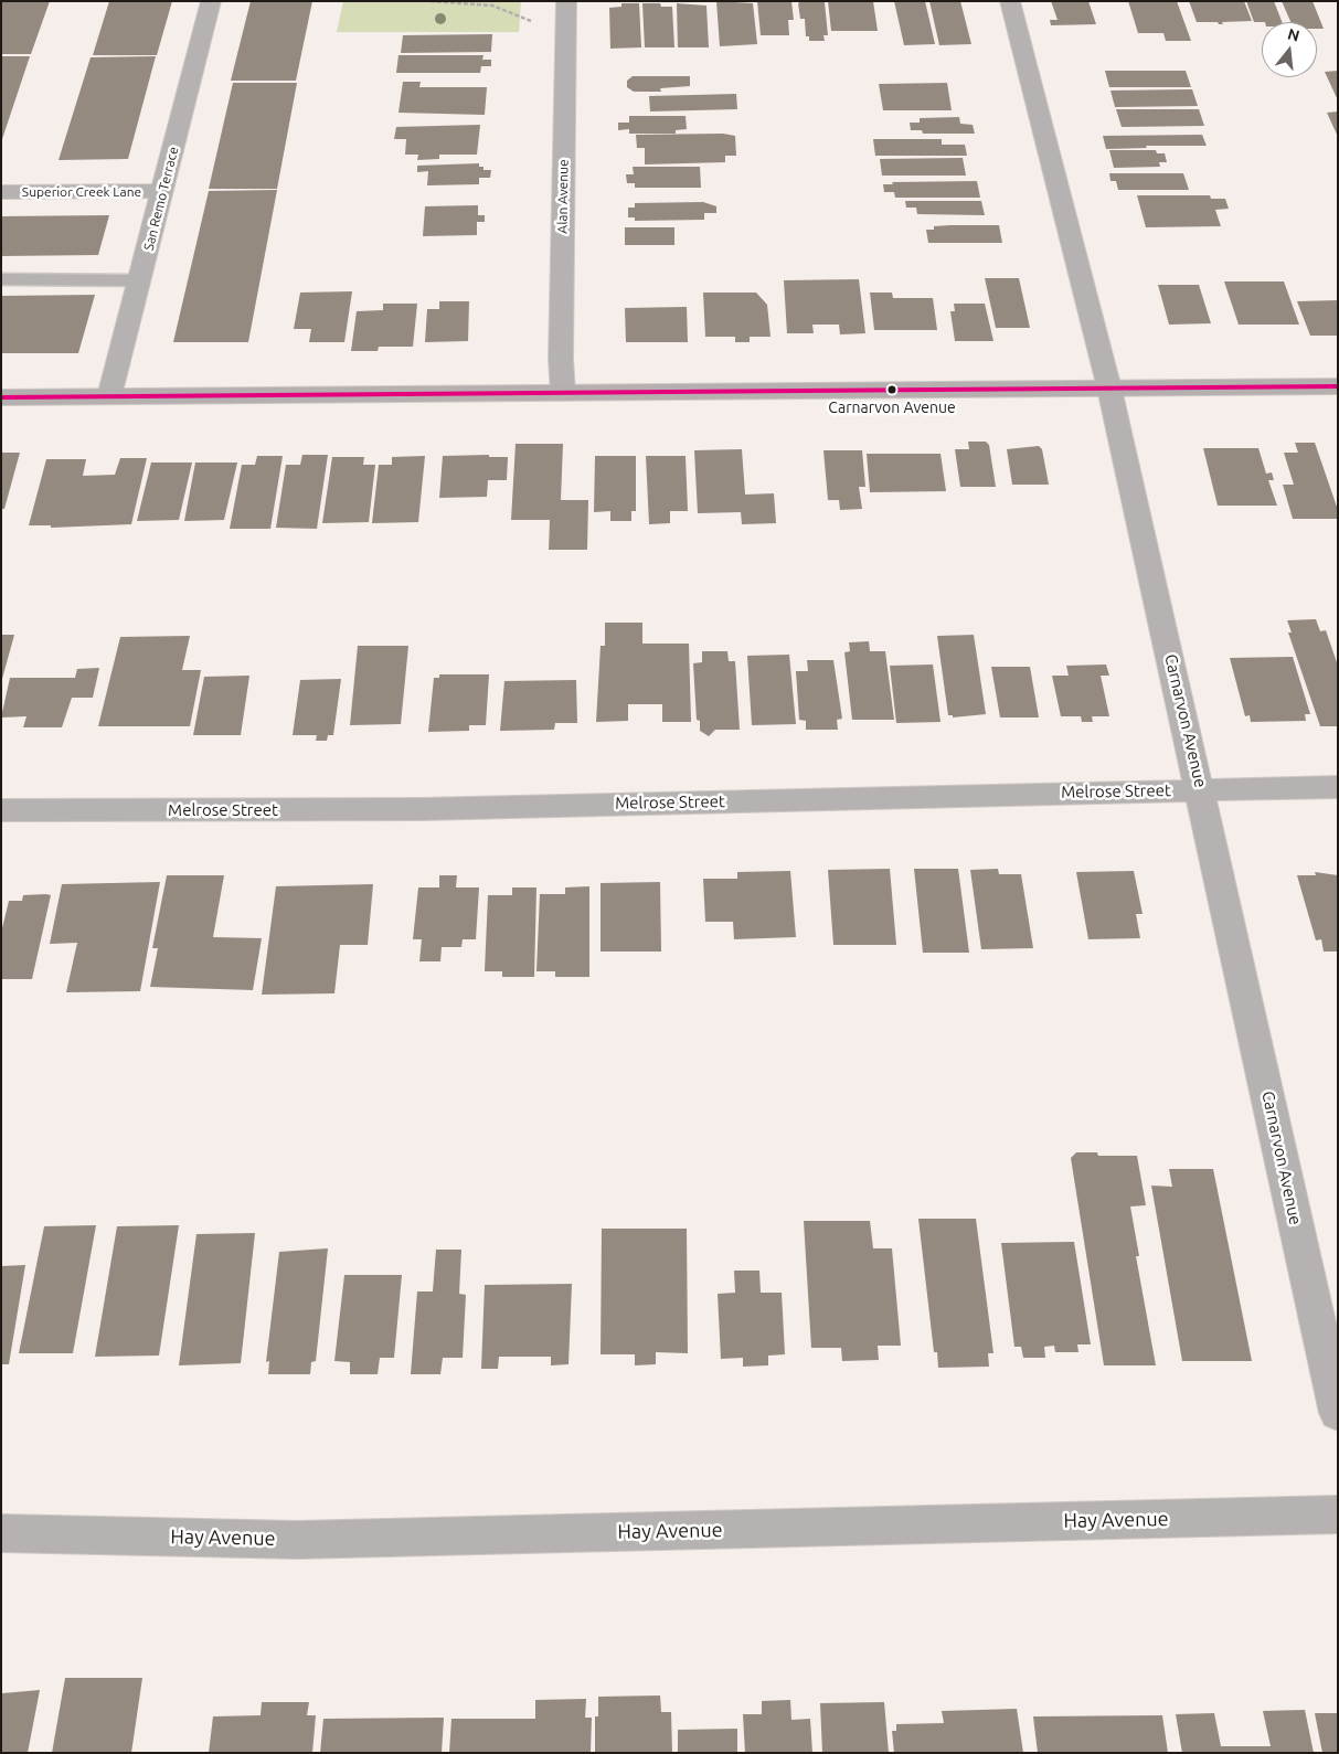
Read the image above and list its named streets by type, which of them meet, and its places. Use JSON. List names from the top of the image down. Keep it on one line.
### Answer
{"streets":{"street":["Superior Creek Lane","Alan Avenue","San Remo Terrace","Carnarvon Avenue","Melrose Street","Hay Avenue"]},"crossings":[["Superior Creek Lane","San Remo Terrace"],["Carnarvon Avenue","Melrose Street"]],"places":["Carnarvon Avenue"],"north":"top"}
